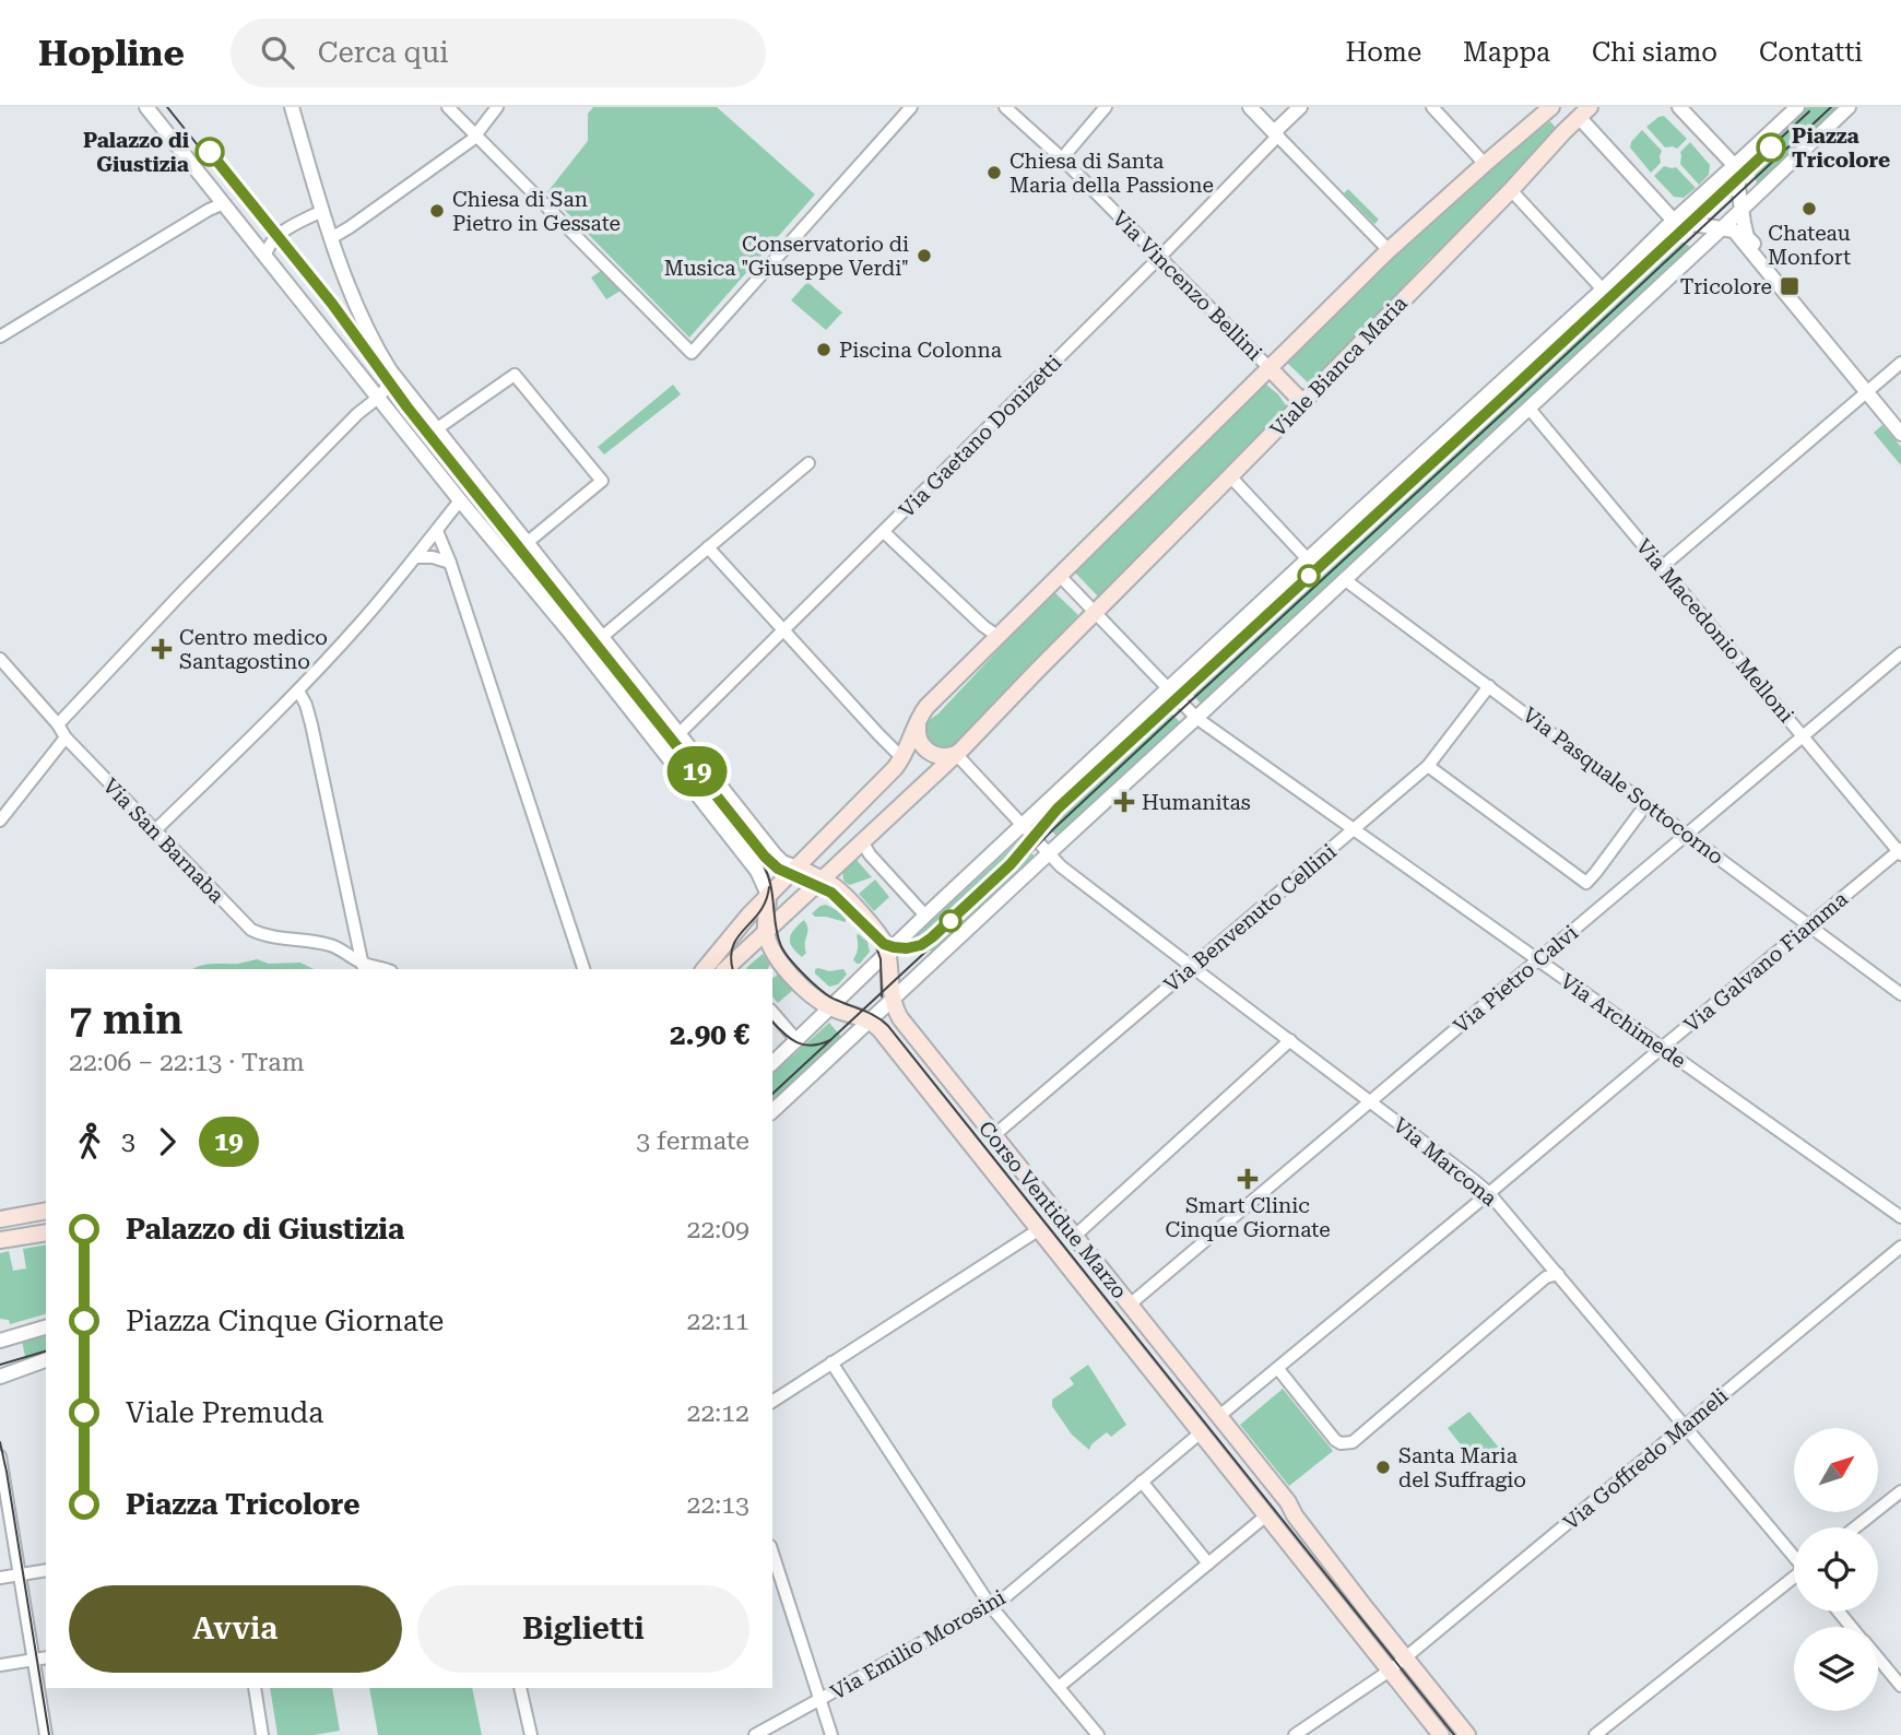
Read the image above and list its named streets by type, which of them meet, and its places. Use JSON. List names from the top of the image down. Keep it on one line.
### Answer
{"streets":{"main road":["Via Vincenzo Bellini","Viale Bianca Maria","Corso Ventidue Marzo"],"street":["Via Gaetano Donizetti","Via Macedonio Melloni","Via Pasquale Sottocorno","Via San Barnaba","Via Benvenuto Cellini","Via Galvano Fiamma","Via Pietro Calvi","Via Archimede","Via Marcona","Via Goffredo Mameli","Via Emilio Morosini"]},"crossings":[["Via Vincenzo Bellini","Viale Bianca Maria"],["Via Vincenzo Bellini","Via Gaetano Donizetti"],["Viale Bianca Maria","Via Archimede"],["Viale Bianca Maria","Via Marcona"],["Via Macedonio Melloni","Via Galvano Fiamma"],["Via Macedonio Melloni","Via Pietro Calvi"],["Via Pasquale Sottocorno","Via Benvenuto Cellini"],["Via Pasquale Sottocorno","Via Galvano Fiamma"],["Via Pasquale Sottocorno","Via Pietro Calvi"],["Via Benvenuto Cellini","Via Archimede"],["Via Benvenuto Cellini","Via Marcona"],["Via Benvenuto Cellini","Corso Ventidue Marzo"],["Via Galvano Fiamma","Via Archimede"],["Via Galvano Fiamma","Via Marcona"],["Via Galvano Fiamma","Corso Ventidue Marzo"],["Via Pietro Calvi","Via Archimede"],["Via Pietro Calvi","Via Marcona"],["Via Pietro Calvi","Corso Ventidue Marzo"],["Via Marcona","Via Goffredo Mameli"],["Corso Ventidue Marzo","Via Goffredo Mameli"],["Corso Ventidue Marzo","Via Emilio Morosini"]],"places":{"other":["Piazza Tricolore","Palazzo di Giustizia","Chiesa di Santa Maria della Passione","Chateau Monfort","Chiesa di San Pietro in Gessate","Conservatorio di Musica \"Giuseppe Verdi\"","Piscina Colonna","Santa Maria del Suffragio"],"transit":["Tricolore"],"health":["Centro medico Santagostino","Humanitas","Smart Clinic Cinque Giornate"]},"lines":["tram line 19"],"north":"top right","page":{"header":"Hopline","search":"Cerca qui","nav":["Home","Mappa","Chi siamo","Contatti"],"on_map":"19","heading":["7 min","22:06 – 22:13 · Tram","2.90 €"],"legs":["3","19","3 fermate"],"list":[{"name":"Palazzo di Giustizia","value":"22:09"},{"name":"Piazza Cinque Giornate","value":"22:11"},{"name":"Viale Premuda","value":"22:12"},{"name":"Piazza Tricolore","value":"22:13"}],"buttons":["Avvia","Biglietti"]}}
